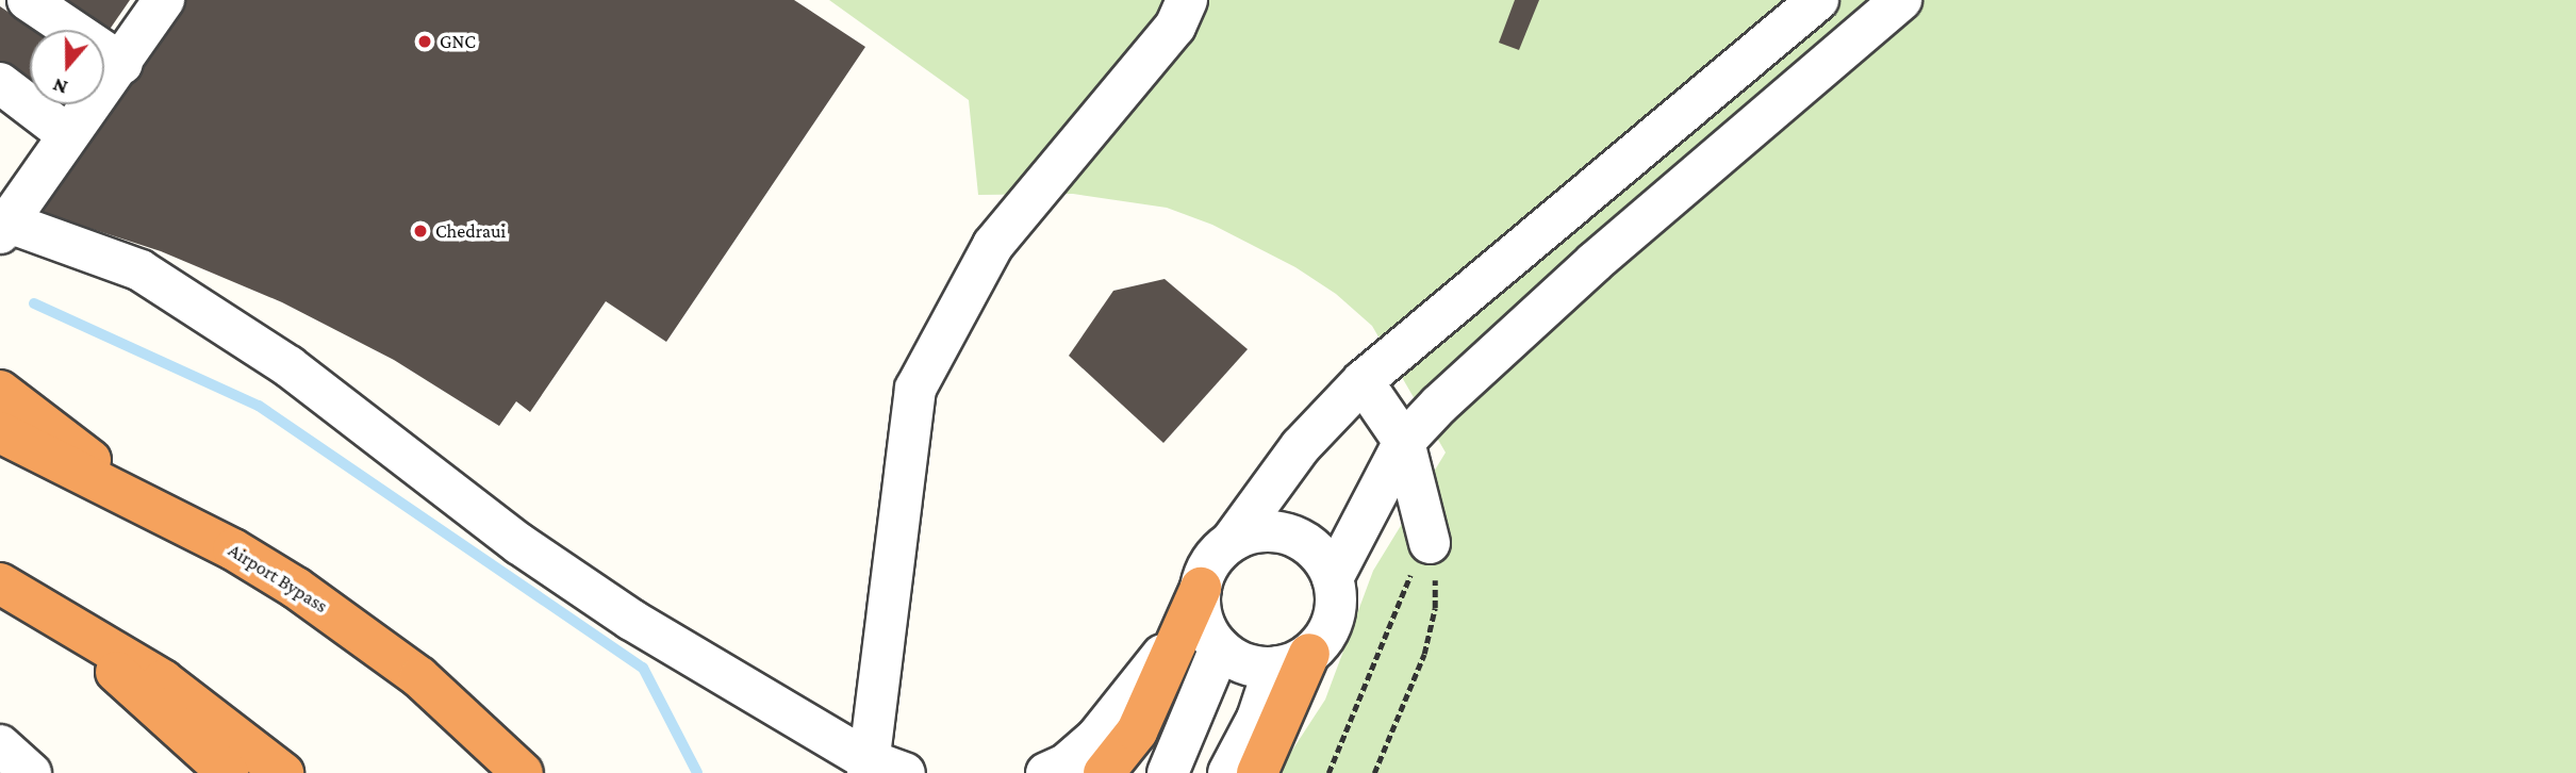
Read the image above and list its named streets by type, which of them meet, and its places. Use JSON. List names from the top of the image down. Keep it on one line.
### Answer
{"streets":{"highway":["Airport Bypass"]},"places":["GNC","Chedraui"],"north":"bottom"}
